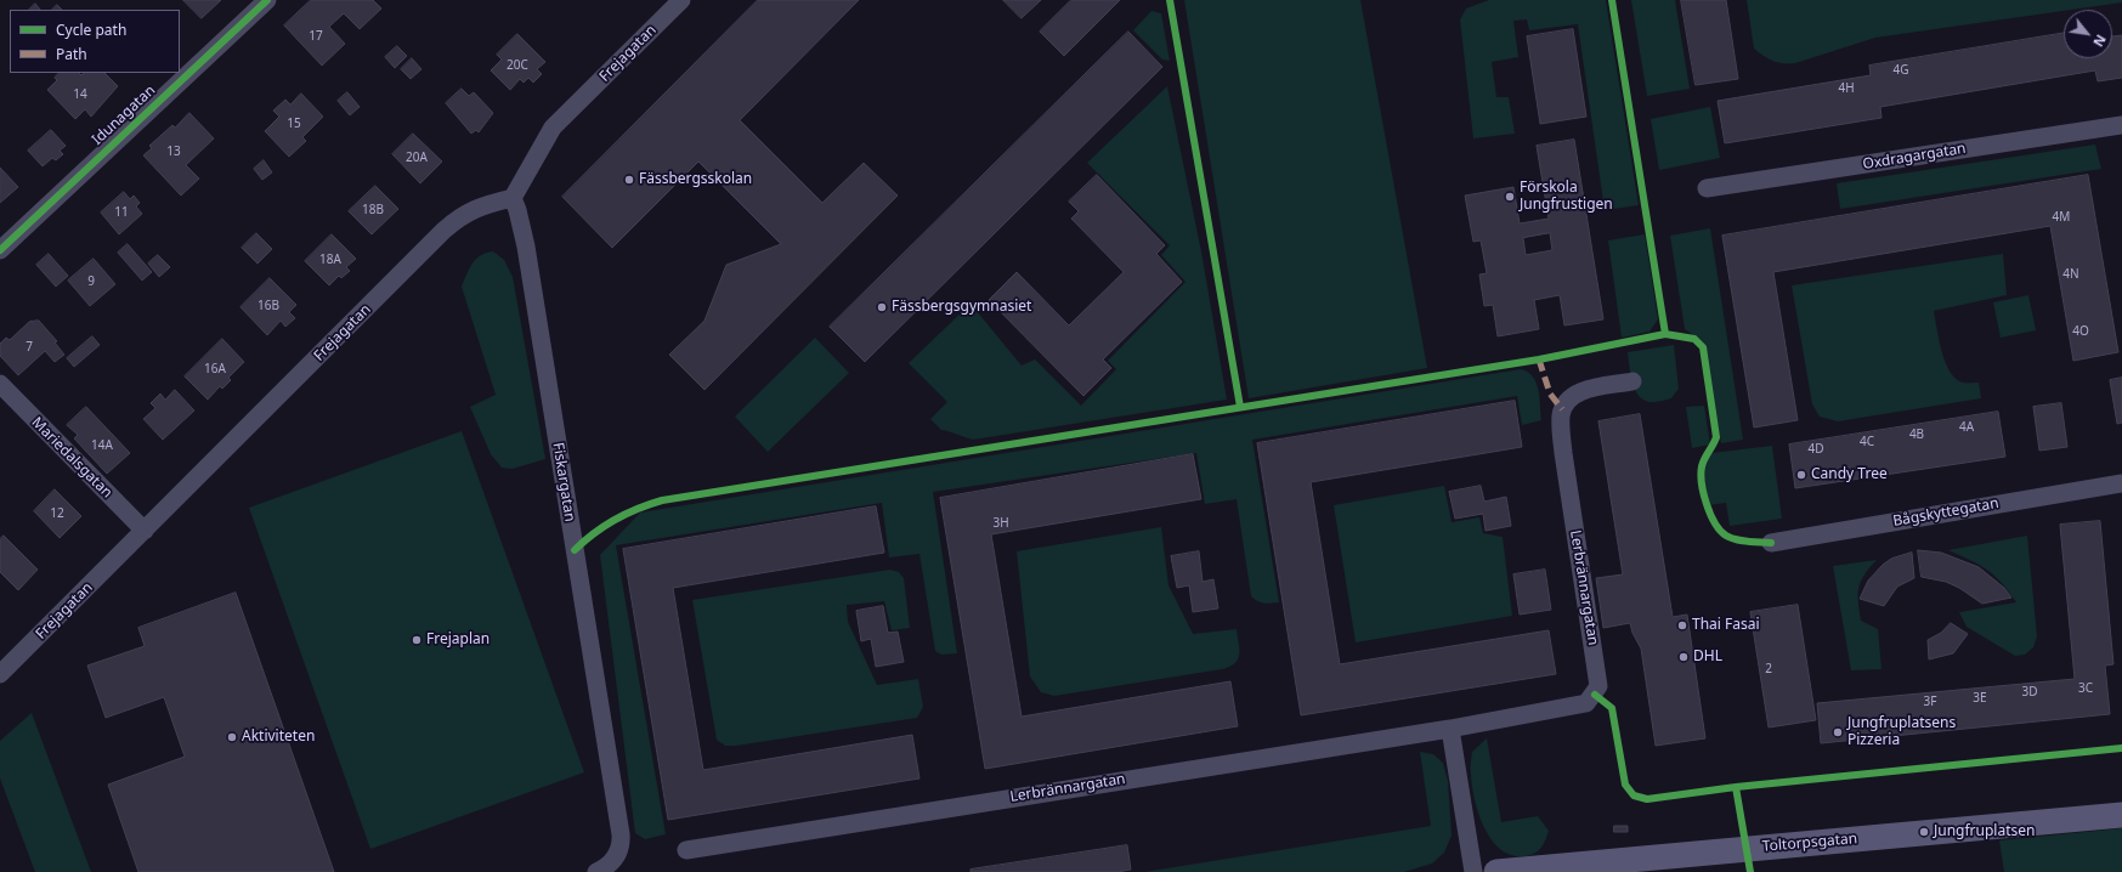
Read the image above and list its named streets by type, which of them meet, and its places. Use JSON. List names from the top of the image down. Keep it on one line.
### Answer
{"streets":{"street":["Frejagatan","Idunagatan","Oxdragargatan","Mariedalsgatan","Fiskargatan","Bågskyttegatan","Lerbrännargatan","Toltorpsgatan"]},"crossings":[["Frejagatan","Mariedalsgatan"],["Frejagatan","Fiskargatan"]],"places":["Fässbergsskolan","Förskola Jungfrustigen","Fässbergsgymnasiet","Candy Tree","Thai Fasai","Frejaplan","DHL","Jungfruplatsens Pizzeria","Aktiviteten","Jungfruplatsen"],"house_numbers":["17","20C","4G","4H","14","15","13","20A","18B","11","4M","18A","4N","9","16B","4O","7","16A","4A","4B","4C","14A","4D","12","3H","2","3C","3D","3E","3F"],"legend":["Cycle path","Path"],"north":"bottom right"}
